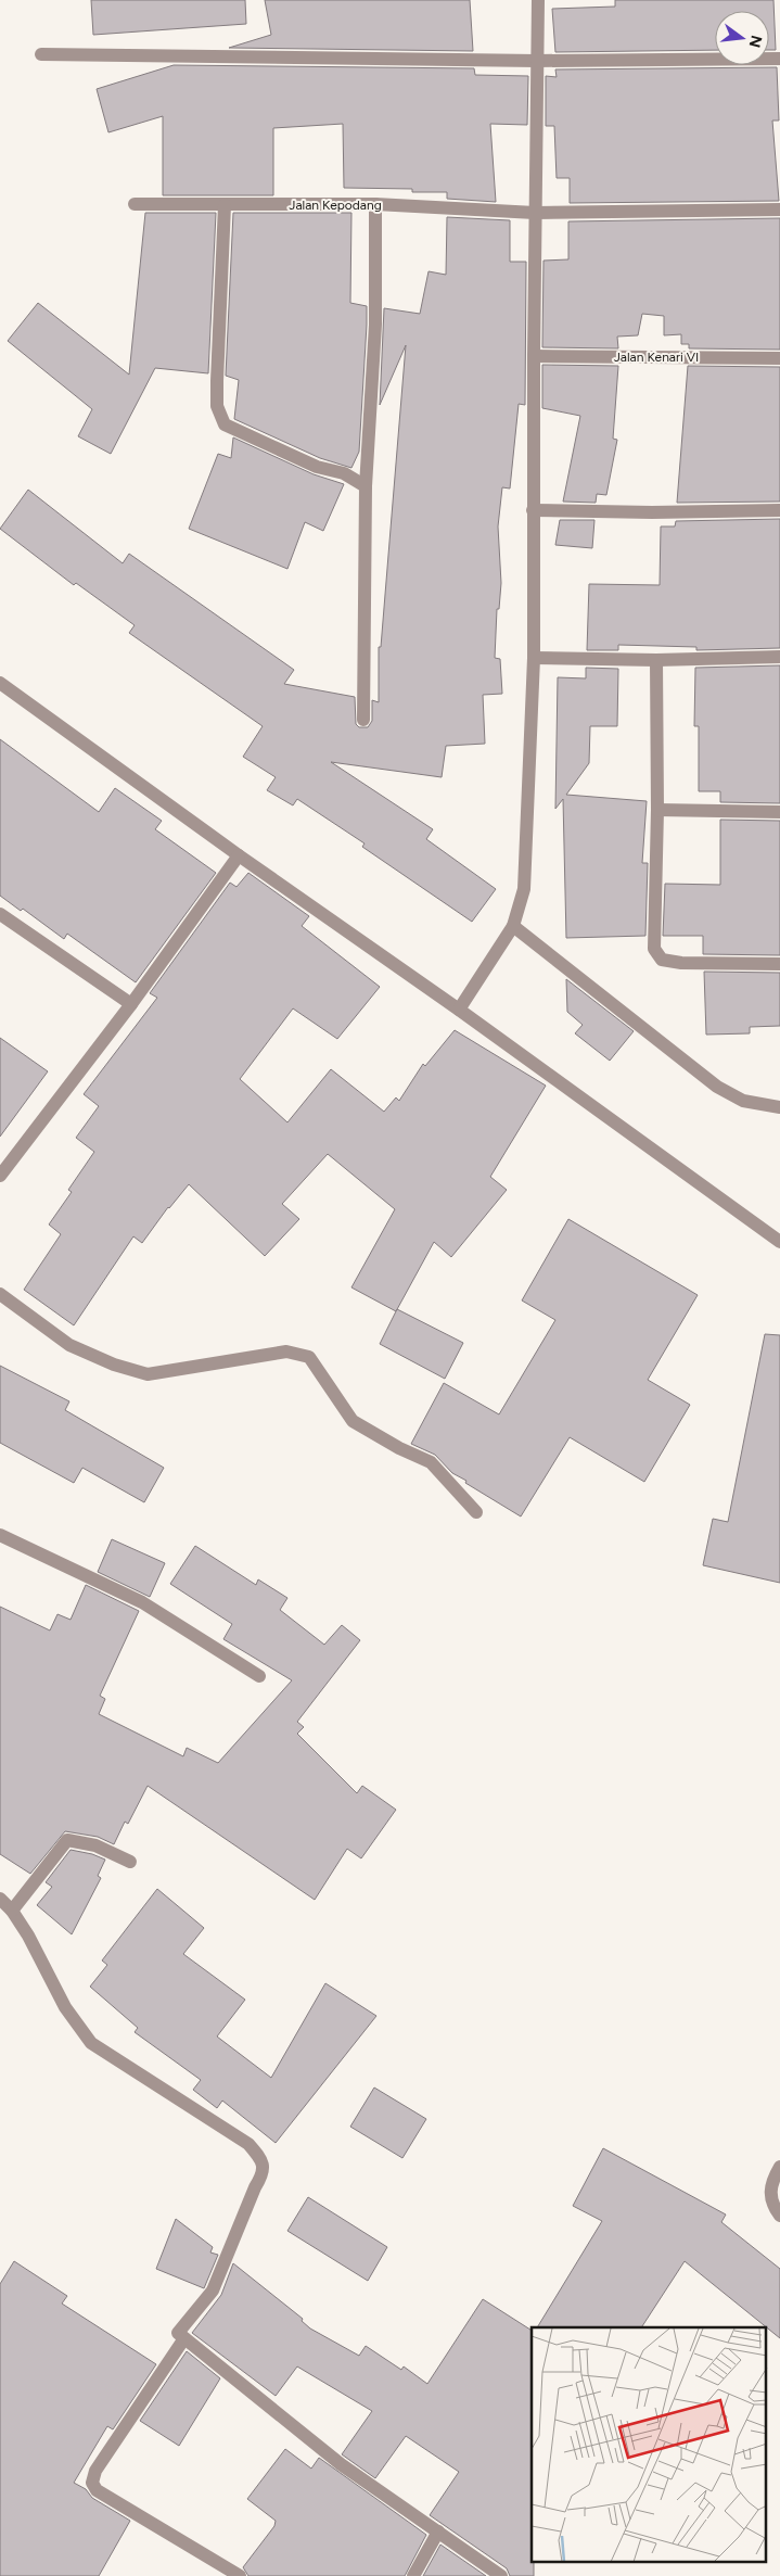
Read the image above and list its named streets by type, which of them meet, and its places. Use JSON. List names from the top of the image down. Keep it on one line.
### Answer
{"streets":{"street":["Jalan Kepodang","Jalan Kenari VI"]},"north":"right"}
